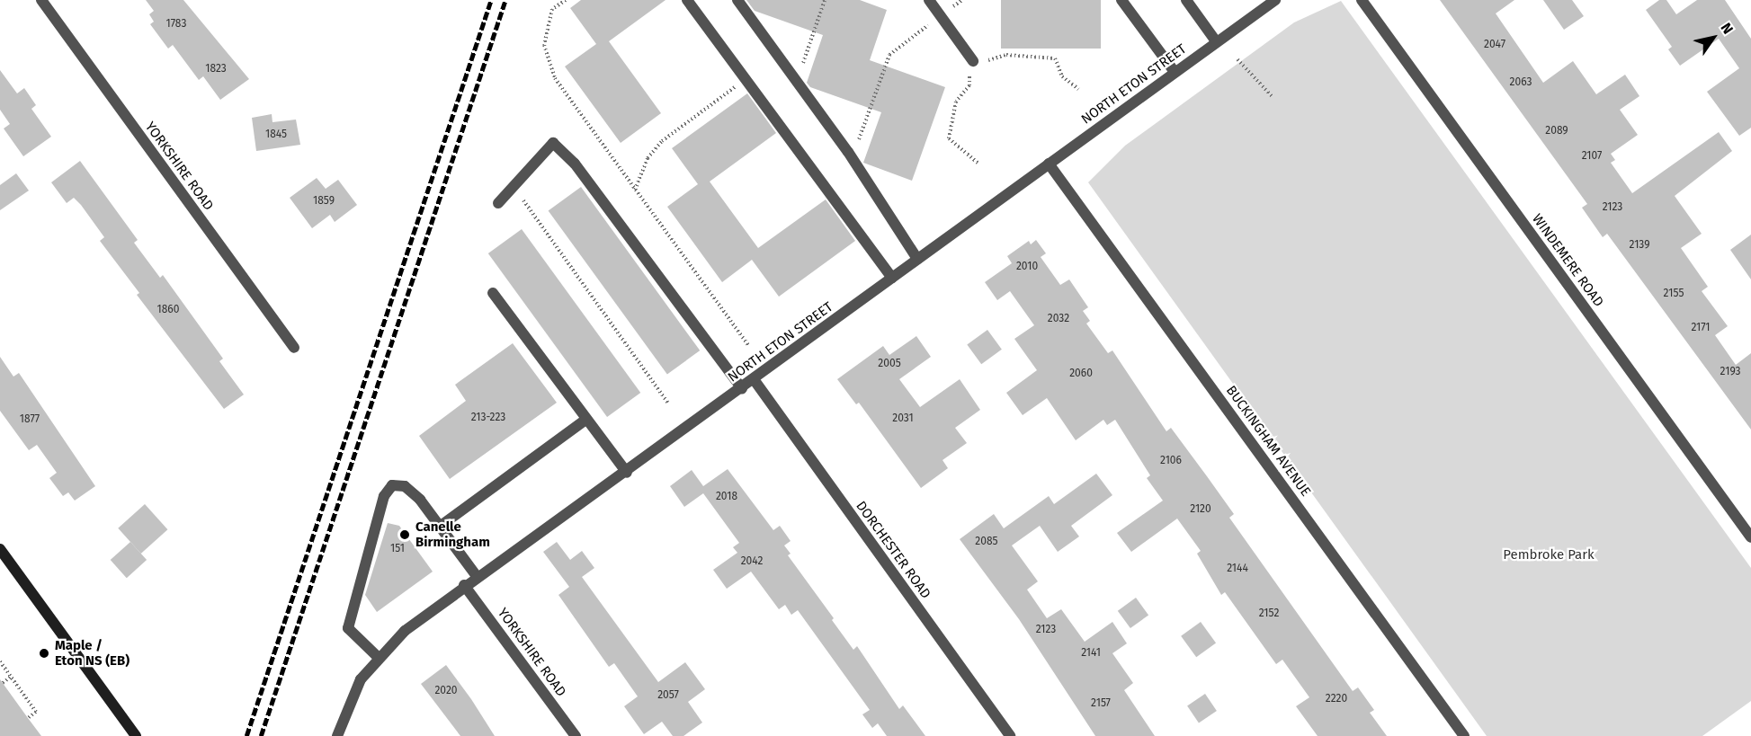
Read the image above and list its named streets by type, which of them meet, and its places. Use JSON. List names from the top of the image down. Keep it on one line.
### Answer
{"streets":{"street":["NORTH ETON STREET","YORKSHIRE ROAD","WINDEMERE ROAD","BUCKINGHAM AVENUE","DORCHESTER ROAD"]},"crossings":[["NORTH ETON STREET","YORKSHIRE ROAD"],["NORTH ETON STREET","BUCKINGHAM AVENUE"],["NORTH ETON STREET","DORCHESTER ROAD"]],"parks":["Pembroke Park"],"places":["Canelle Birmingham","Maple / Eton NS (EB)"],"house_numbers":["1783","2047","1823","2063","2089","1845","2107","1859","2123","2139","2010","2155","1860","2032","2171","2005","2193","2060","213-223","2031","1877","2106","2018","2120","2085","151","2042","2144","2152","2123","2141","2020","2057","2220","2157"],"north":"top right"}
